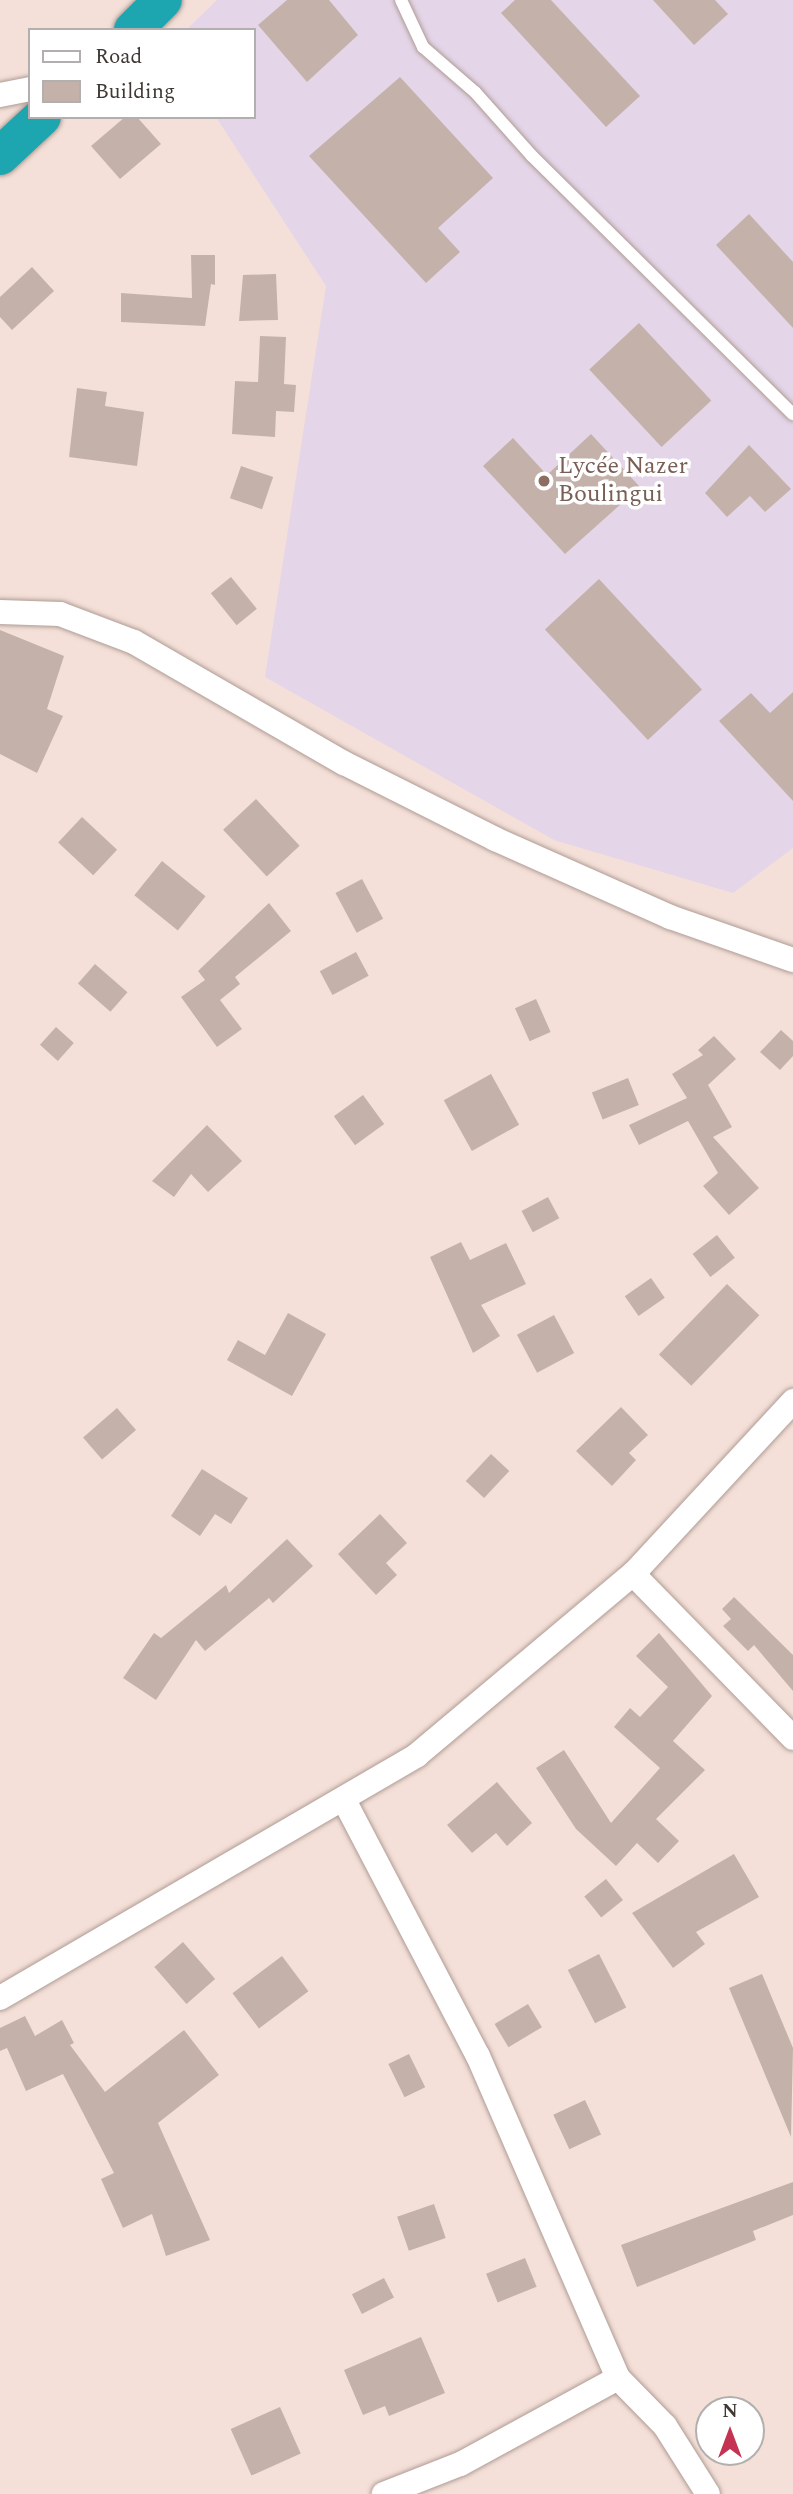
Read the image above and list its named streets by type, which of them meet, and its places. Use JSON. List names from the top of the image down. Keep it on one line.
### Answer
{"places":["Lycée Nazer Boulingui"],"legend":["Road","Building"],"north":"top"}
